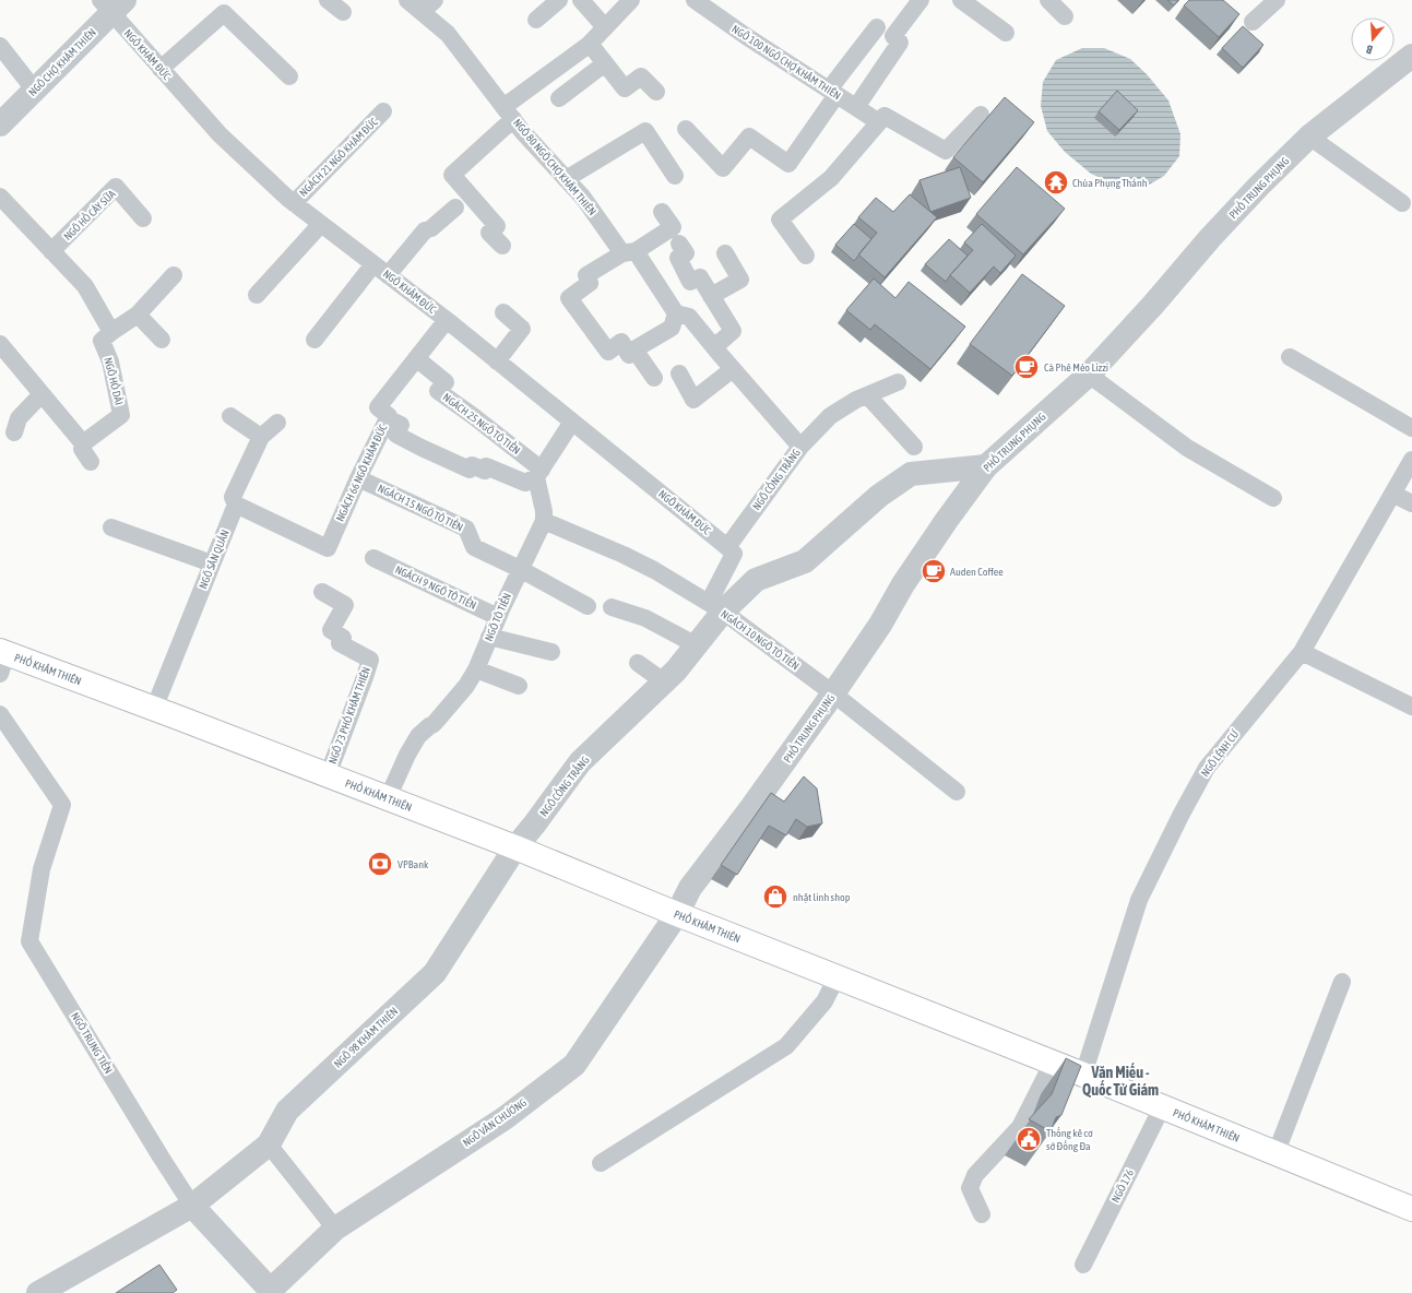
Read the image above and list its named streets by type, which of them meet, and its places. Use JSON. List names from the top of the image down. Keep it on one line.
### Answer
{"streets":{"main road":["PHỐ KHÂM THIÊN"],"street":["NGÕ CHỢ KHÂM THIÊN","PHỐ TRUNG PHỤNG","NGÕ CỐNG TRẮNG","NGÕ 98 KHÂM THIÊN","NGÕ VĂN CHƯƠNG"],"lane":["NGÕ KHÂM ĐỨC","NGÕ 100 NGÕ CHỢ KHÂM THIÊN","NGÁCH 21 NGÕ KHÂM ĐỨC","NGÕ 80 NGÕ CHỢ KHÂM THIÊN","NGÕ HỒ CÂY SỮA","NGÕ HỒ DÀI","NGÁCH 25 NGÕ TÔ TIỀN","NGÁCH 66 NGÕ KHÂM ĐỨC","NGÁCH 15 NGÕ TÔ TIỀN","NGÕ SÂN QUẦN","NGÁCH 9 NGÕ TÔ TIỀN","NGÕ TÔ TIỀN","NGÁCH 10 NGÕ TÔ TIỀN","NGÕ 73 PHỐ KHÂM THIÊN","NGÕ LỆNH CƯ","NGÕ TRUNG TIỀN","NGÕ 176"]},"crossings":[["NGÕ KHÂM ĐỨC","NGÕ CHỢ KHÂM THIÊN"],["NGÕ KHÂM ĐỨC","NGÁCH 21 NGÕ KHÂM ĐỨC"],["NGÕ KHÂM ĐỨC","NGÁCH 66 NGÕ KHÂM ĐỨC"],["NGÕ KHÂM ĐỨC","NGÕ CỐNG TRẮNG"],["NGÕ 80 NGÕ CHỢ KHÂM THIÊN","NGÕ CỐNG TRẮNG"],["PHỐ TRUNG PHỤNG","NGÕ CỐNG TRẮNG"],["PHỐ TRUNG PHỤNG","NGÁCH 10 NGÕ TÔ TIỀN"],["PHỐ TRUNG PHỤNG","PHỐ KHÂM THIÊN"],["PHỐ TRUNG PHỤNG","NGÕ VĂN CHƯƠNG"],["NGÁCH 25 NGÕ TÔ TIỀN","NGÁCH 66 NGÕ KHÂM ĐỨC"],["NGÁCH 66 NGÕ KHÂM ĐỨC","NGÁCH 15 NGÕ TÔ TIỀN"],["NGÁCH 66 NGÕ KHÂM ĐỨC","NGÕ SÂN QUẦN"],["NGÕ CỐNG TRẮNG","NGÁCH 10 NGÕ TÔ TIỀN"],["NGÕ CỐNG TRẮNG","PHỐ KHÂM THIÊN"],["NGÕ CỐNG TRẮNG","NGÕ 98 KHÂM THIÊN"],["NGÁCH 15 NGÕ TÔ TIỀN","NGÕ TÔ TIỀN"],["NGÕ SÂN QUẦN","PHỐ KHÂM THIÊN"],["NGÁCH 9 NGÕ TÔ TIỀN","NGÕ TÔ TIỀN"],["NGÕ TÔ TIỀN","NGÁCH 10 NGÕ TÔ TIỀN"],["NGÕ TÔ TIỀN","PHỐ KHÂM THIÊN"],["PHỐ KHÂM THIÊN","NGÕ 73 PHỐ KHÂM THIÊN"],["PHỐ KHÂM THIÊN","NGÕ LỆNH CƯ"],["PHỐ KHÂM THIÊN","NGÕ 98 KHÂM THIÊN"],["PHỐ KHÂM THIÊN","NGÕ VĂN CHƯƠNG"],["PHỐ KHÂM THIÊN","NGÕ 176"],["NGÕ 98 KHÂM THIÊN","NGÕ TRUNG TIỀN"],["NGÕ 98 KHÂM THIÊN","NGÕ VĂN CHƯƠNG"],["NGÕ TRUNG TIỀN","NGÕ VĂN CHƯƠNG"]],"districts":["Văn Miếu - Quốc Tử Giám"],"places":{"temple":["Chùa Phụng Thánh"],"cafe":["Cà Phê Mèo Lizzi","Auden Coffee"],"bank":["VPBank"],"shop":["nhật linh shop"],"public building":["Thống kê cơ sở Đống Đa"]},"north":"bottom"}
